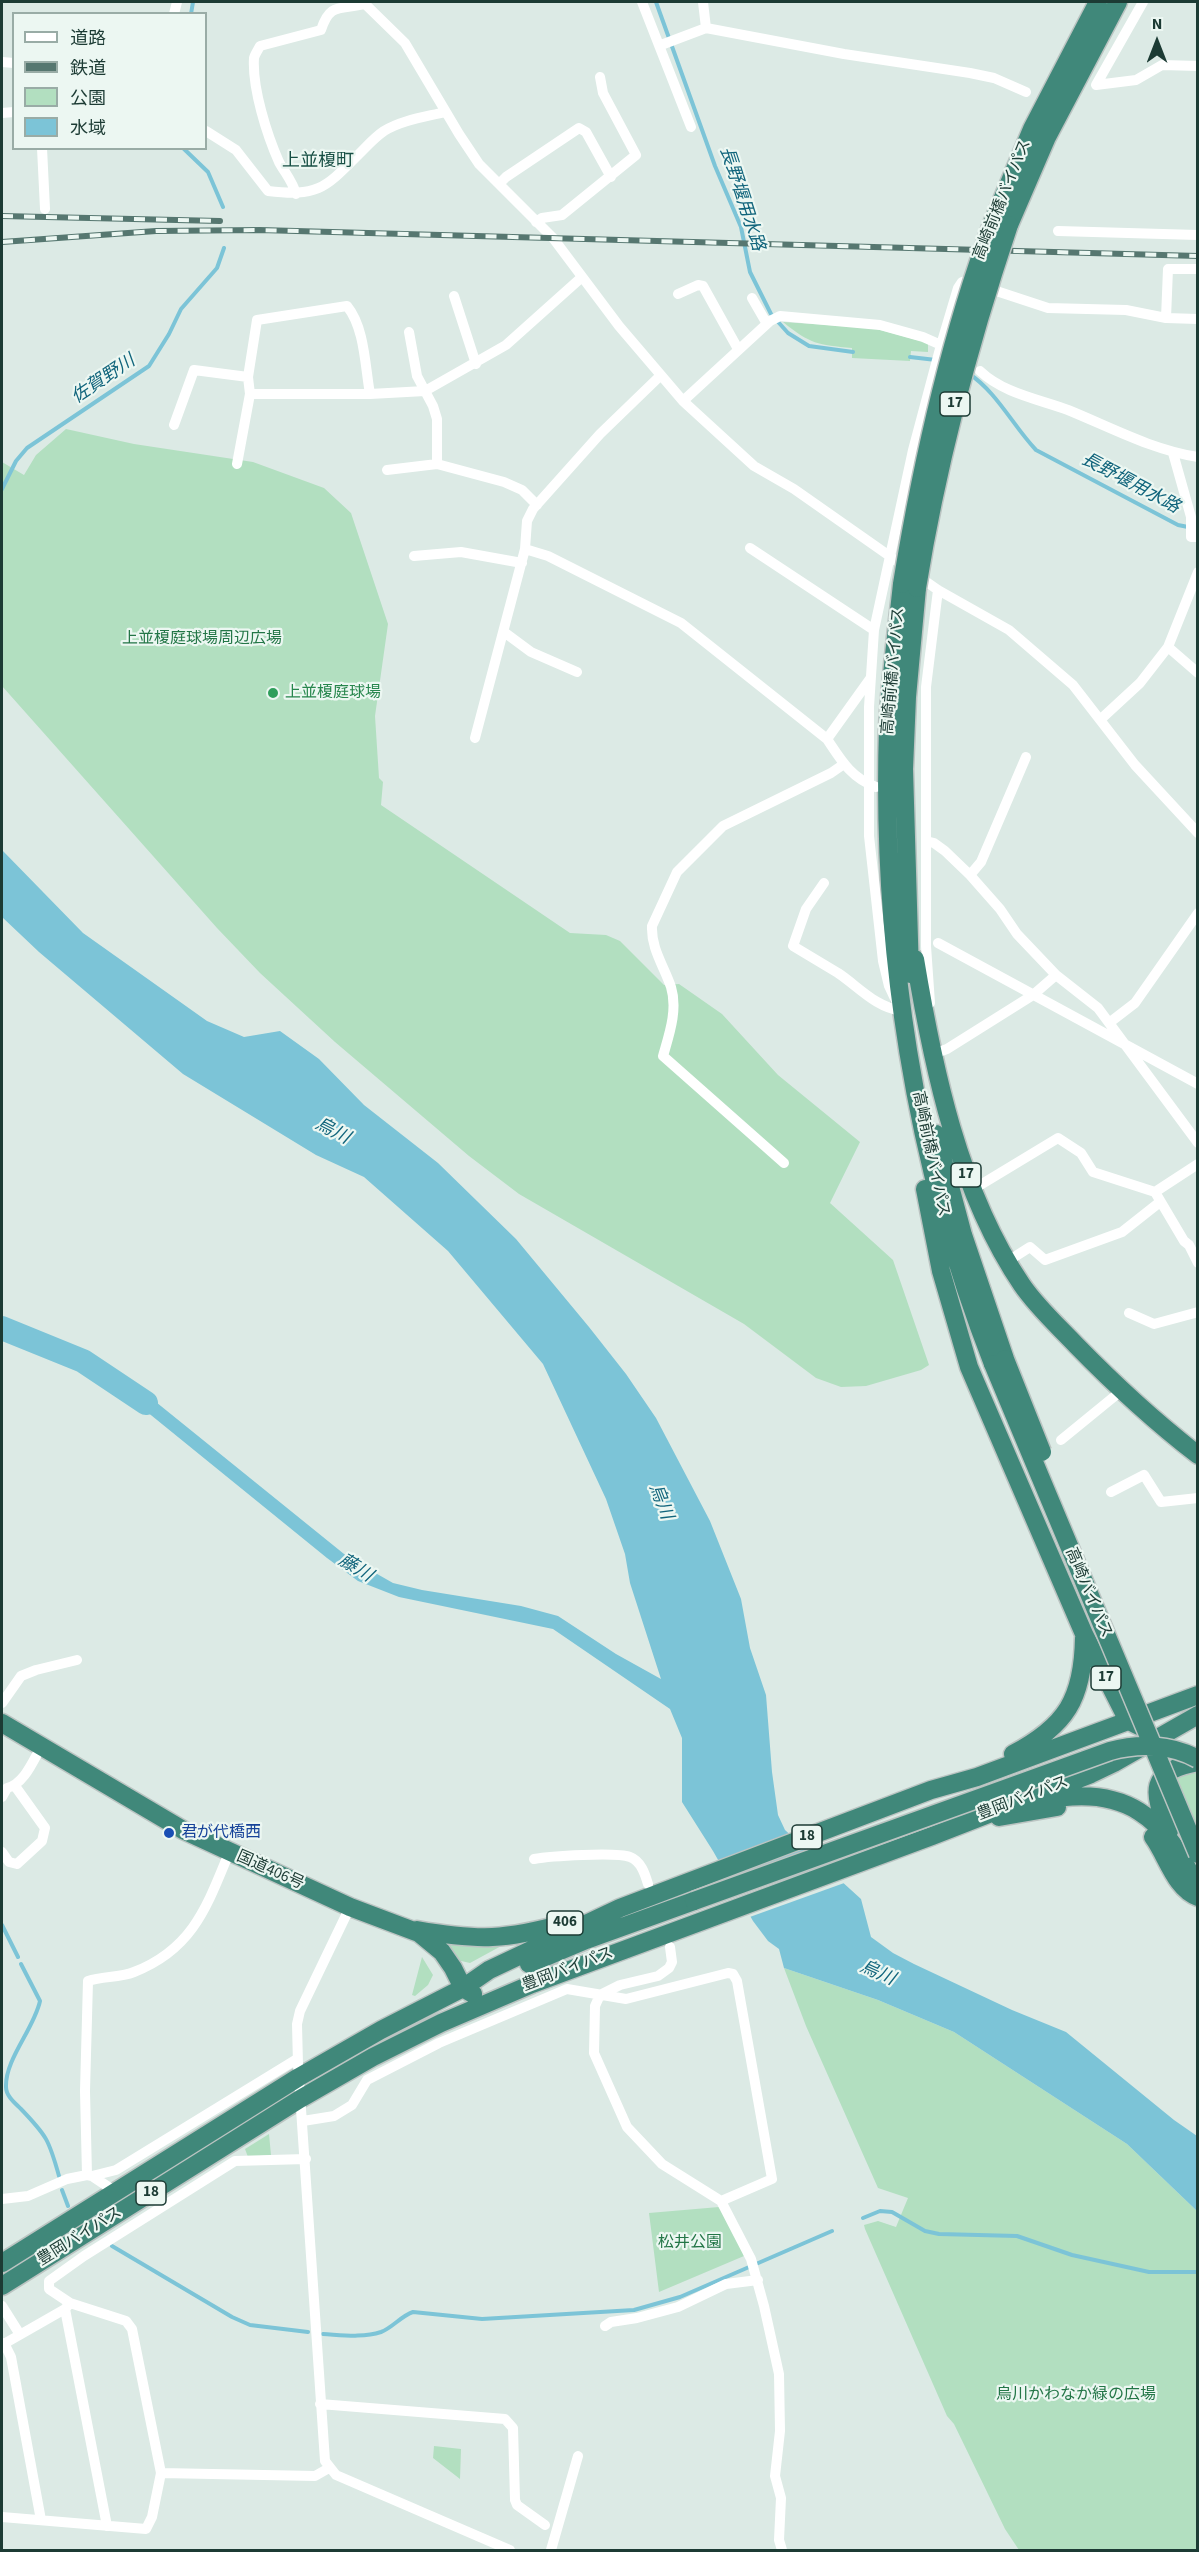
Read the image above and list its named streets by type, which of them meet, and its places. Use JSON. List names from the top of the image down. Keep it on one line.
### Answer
{"streets":{"highway":["高崎前橋バイパス","17","高崎バイパス","豊岡バイパス","18","国道406号","406"]},"crossings":[["高崎前橋バイパス","17"],["高崎前橋バイパス","高崎バイパス"],["17","豊岡バイパス"],["豊岡バイパス","18"],["豊岡バイパス","国道406号"],["豊岡バイパス","406"],["18","国道406号"],["国道406号","406"]],"districts":["上並榎町"],"water":["長野堰用水路","佐賀野川","烏川","藤川"],"parks":["上並榎庭球場周辺広場","松井公園","烏川かわなか緑の広場"],"places":["上並榎庭球場","君が代橋西"],"legend":["道路","鉄道","公園","水域"],"north":"top"}
